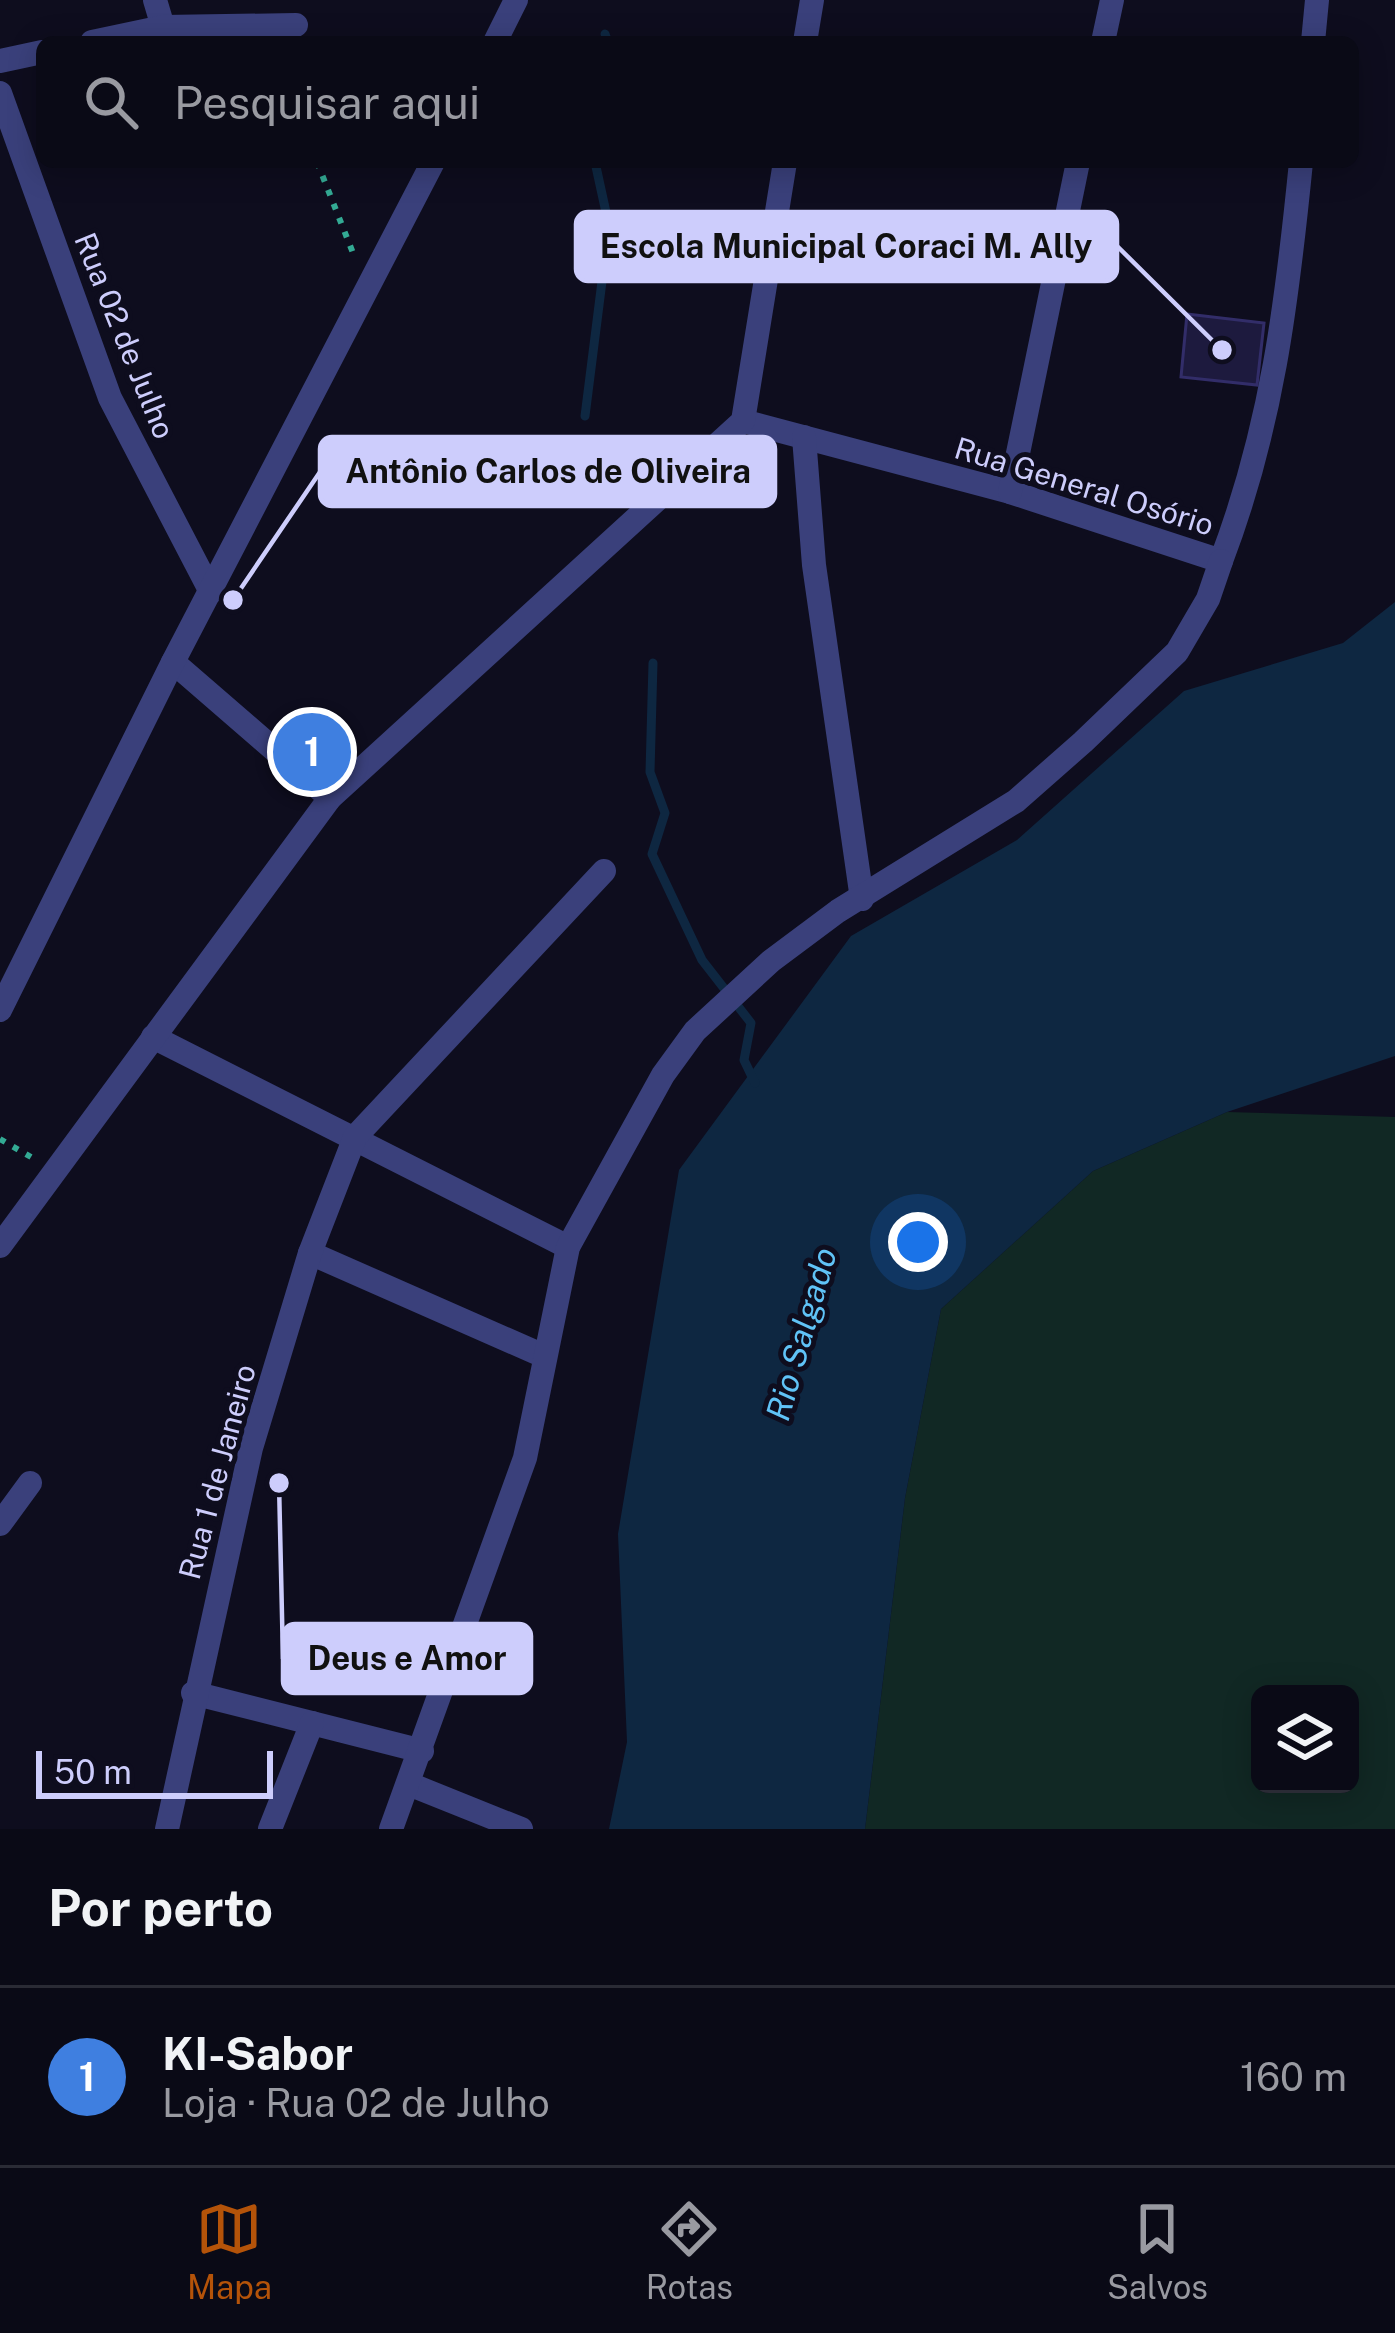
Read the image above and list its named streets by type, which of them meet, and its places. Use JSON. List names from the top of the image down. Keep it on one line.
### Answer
{"streets":{"street":["Rua 02 de Julho","Rua General Osório","Rua 1 de Janeiro"]},"water":["Rio Salgado"],"places":["Escola Municipal Coraci M. Ally","Antônio Carlos de Oliveira","Deus e Amor"],"scale_bar":"50 m","page":{"search":"Pesquisar aqui","pins":"1","scale":"50 m","heading":"Por perto","list":[{"mark":"1","name":"KI-Sabor","note":"Loja · Rua 02 de Julho","value":"160 m"}],"nav":["Mapa","Rotas","Salvos"]}}
